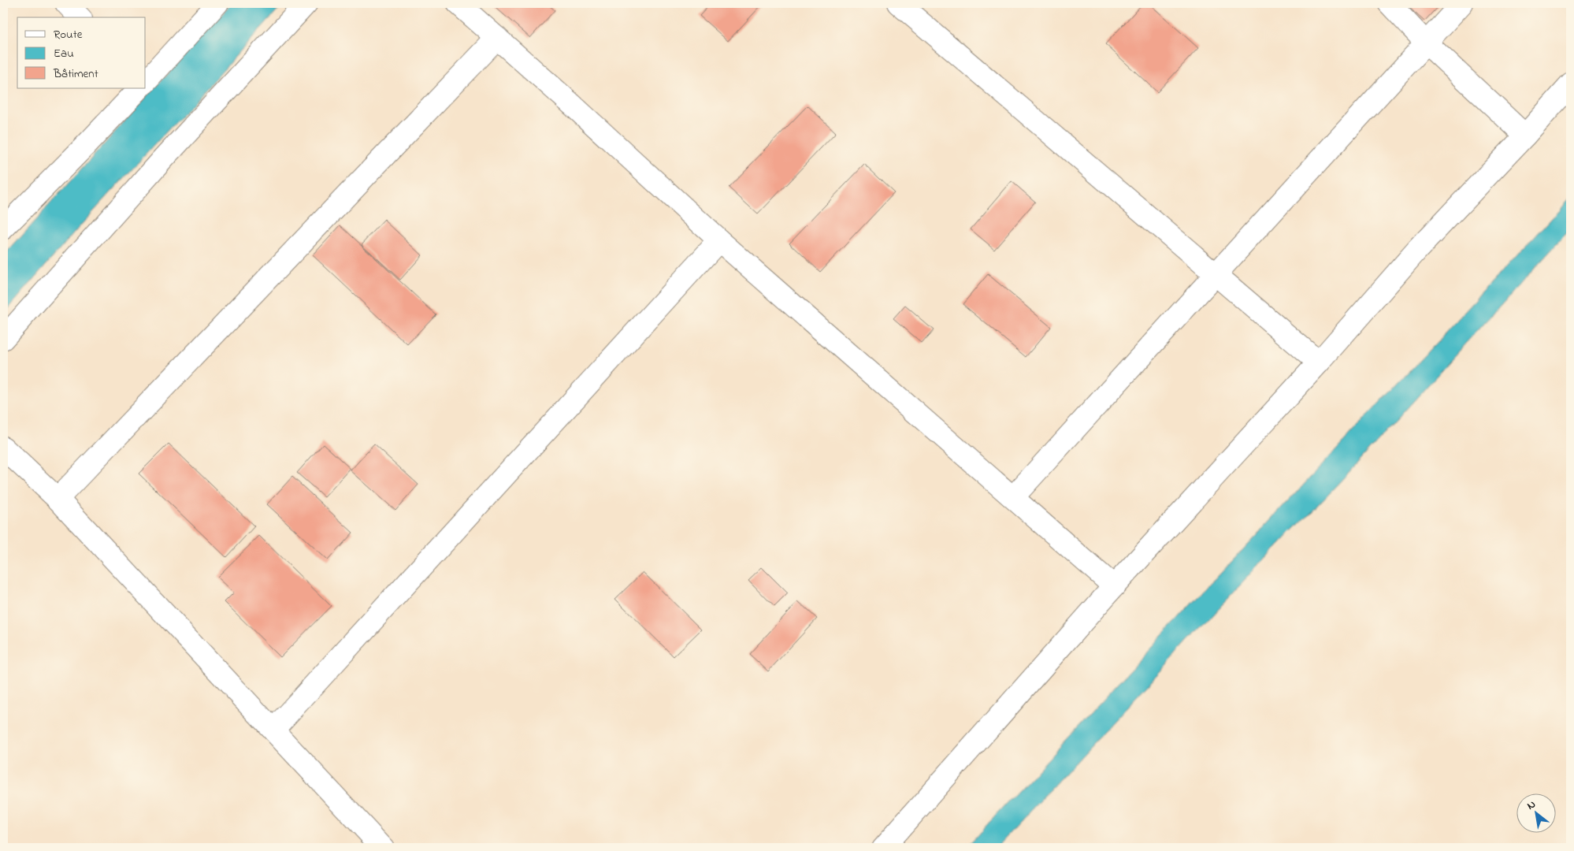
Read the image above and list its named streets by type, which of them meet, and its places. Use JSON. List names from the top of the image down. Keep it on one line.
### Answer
{"legend":["Route","Eau","Bâtiment"],"north":"top left"}
